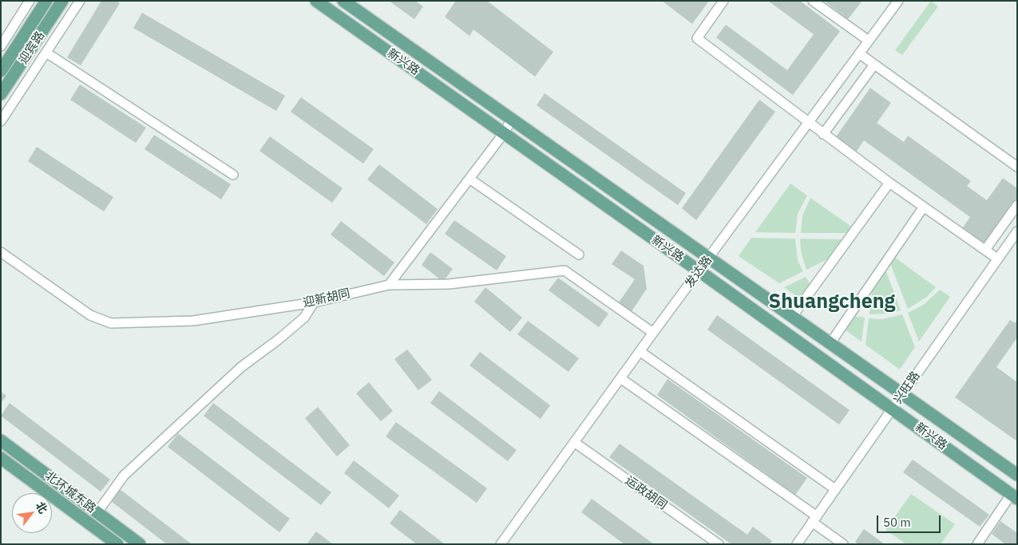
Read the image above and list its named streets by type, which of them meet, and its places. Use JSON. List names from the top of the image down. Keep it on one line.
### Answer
{"streets":{"main road":["迎宾路","新兴路","北环城东路"],"street":["发达路","迎新胡同","兴旺路","运政胡同"]},"crossings":[["新兴路","发达路"],["新兴路","兴旺路"],["发达路","迎新胡同"],["发达路","运政胡同"]],"districts":["Shuangcheng"],"scale_bar":"50 m","north":"top right"}
